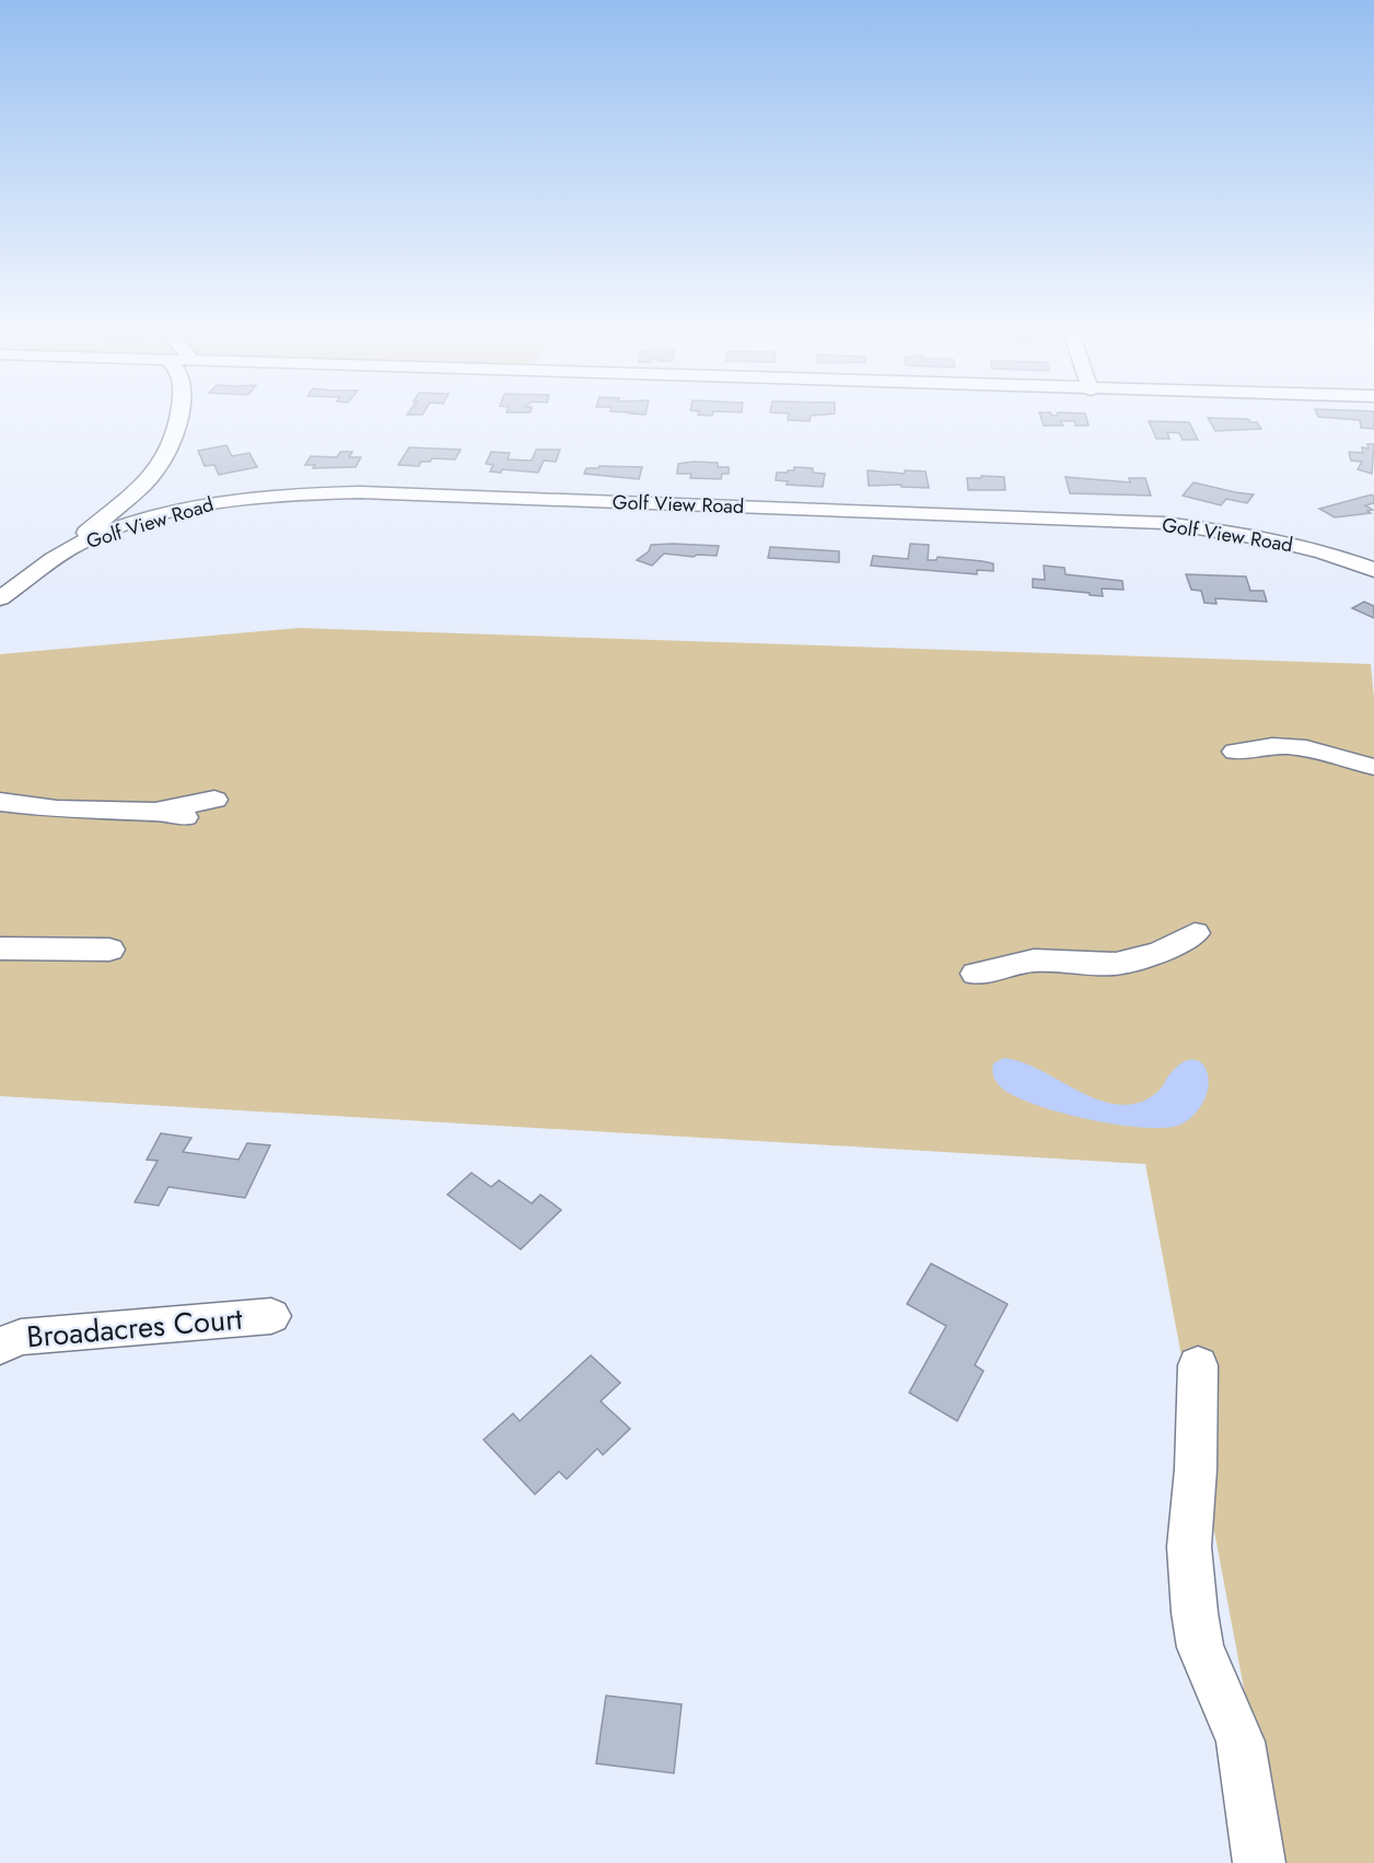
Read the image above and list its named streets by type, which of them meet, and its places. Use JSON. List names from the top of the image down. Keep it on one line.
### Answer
{"streets":{"street":["Golf View Road","Broadacres Court"]}}
